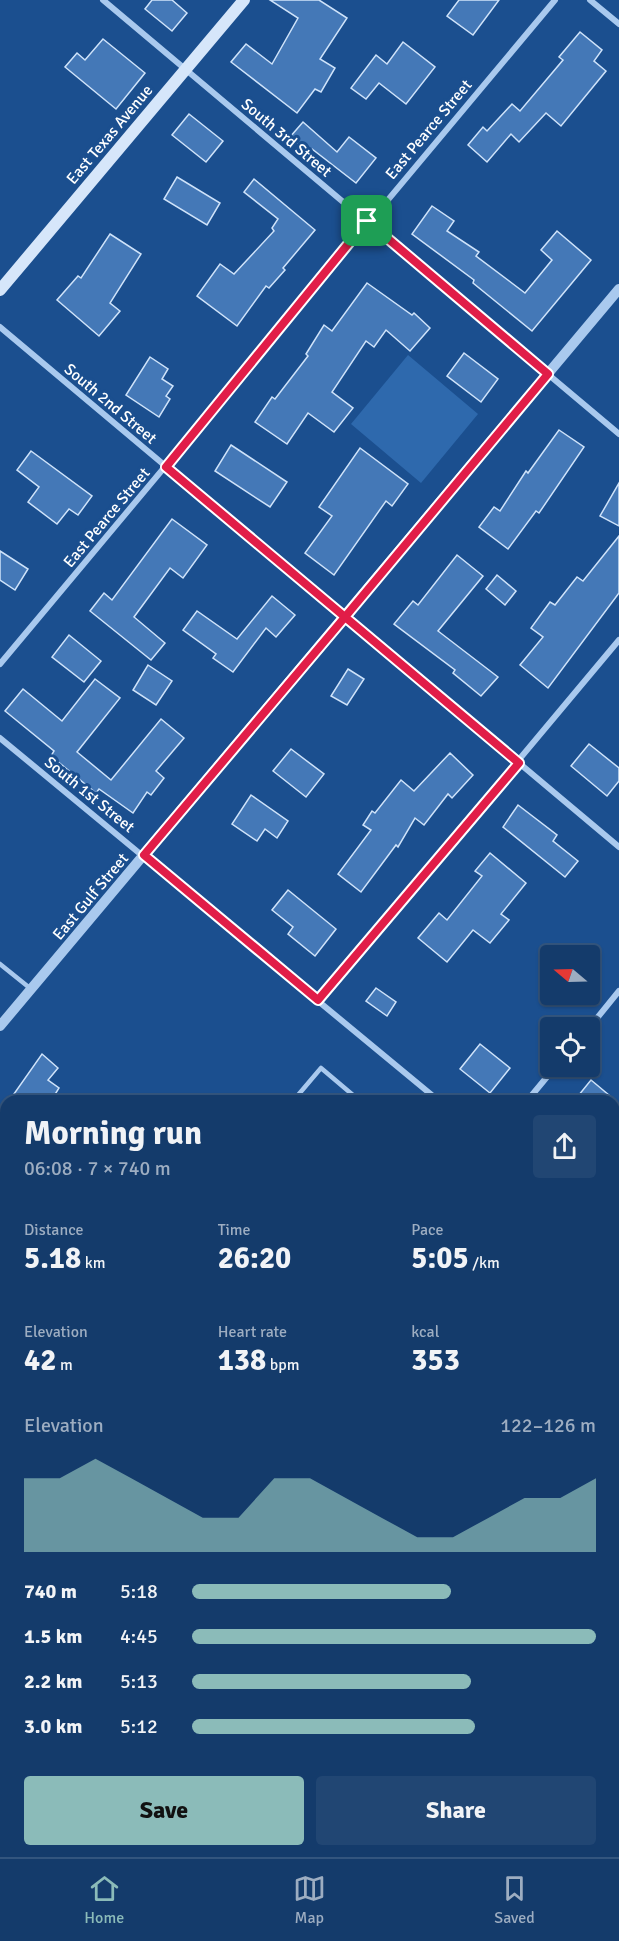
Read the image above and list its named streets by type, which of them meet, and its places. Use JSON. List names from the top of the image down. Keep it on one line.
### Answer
{"streets":{"main road":["East Texas Avenue"],"street":["East Pearce Street","South 3rd Street","South 2nd Street","South 1st Street","East Gulf Street"]},"crossings":[["East Pearce Street","South 3rd Street"],["East Pearce Street","South 2nd Street"],["East Texas Avenue","South 3rd Street"],["South 3rd Street","East Gulf Street"],["South 2nd Street","East Gulf Street"],["South 1st Street","East Gulf Street"]],"north":"left","page":{"heading":["Morning run","06:08 · 7 × 740 m"],"stats":[["Distance","5.18 km"],["Time","26:20"],["Pace","5:05 /km"],["Elevation","42 m"],["Heart rate","138 bpm"],["kcal","353"]],"chart":["Elevation","122–126 m"],"list":[{"name":"740 m","note":"5:18"},{"name":"1.5 km","note":"4:45"},{"name":"2.2 km","note":"5:13"},{"name":"3.0 km","note":"5:12"}],"buttons":["Save","Share"],"tabs":["Home","Map","Saved"]}}
